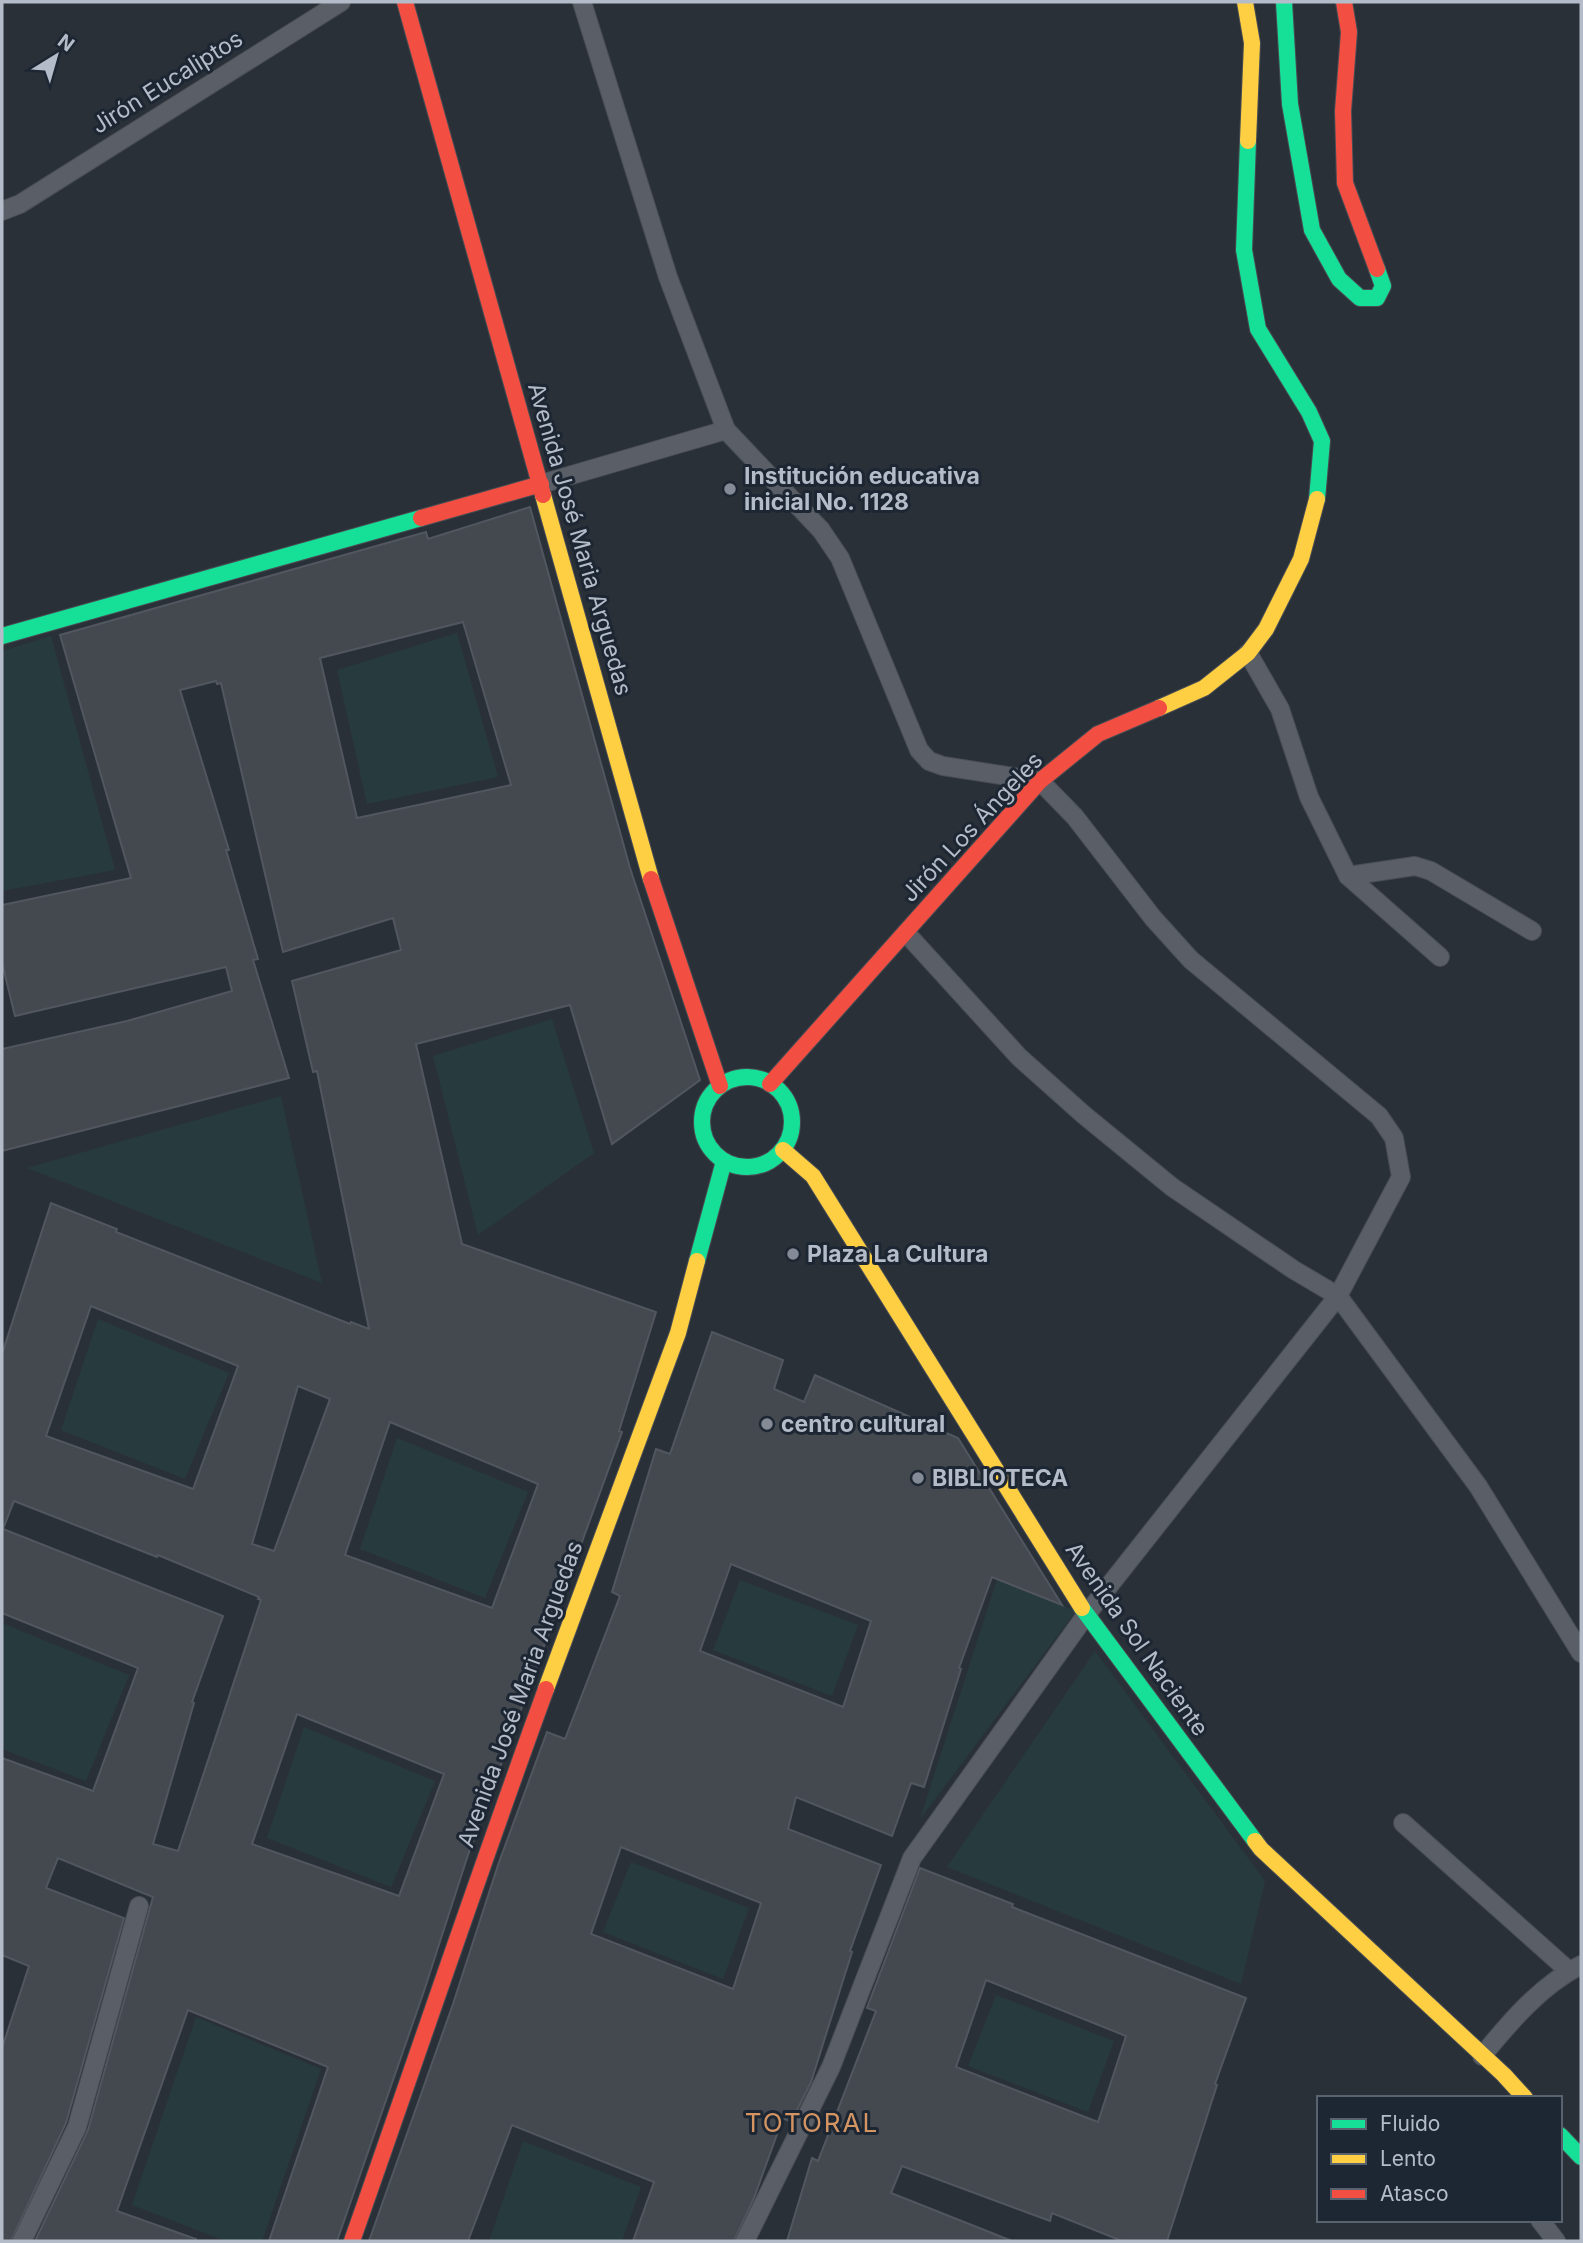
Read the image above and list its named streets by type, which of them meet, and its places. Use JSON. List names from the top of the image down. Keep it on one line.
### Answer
{"streets":{"street":["Jirón Eucaliptos","Avenida José Maria Arguedas","Jirón Los Ángeles","Avenida Sol Naciente"]},"crossings":[["Avenida José Maria Arguedas","Jirón Los Ángeles"],["Avenida José Maria Arguedas","Avenida Sol Naciente"],["Jirón Los Ángeles","Avenida Sol Naciente"]],"districts":["TOTORAL"],"places":["Institución educativa inicial No. 1128","Plaza La Cultura","centro cultural","BIBLIOTECA"],"legend":["Fluido","Lento","Atasco"],"north":"top right"}
